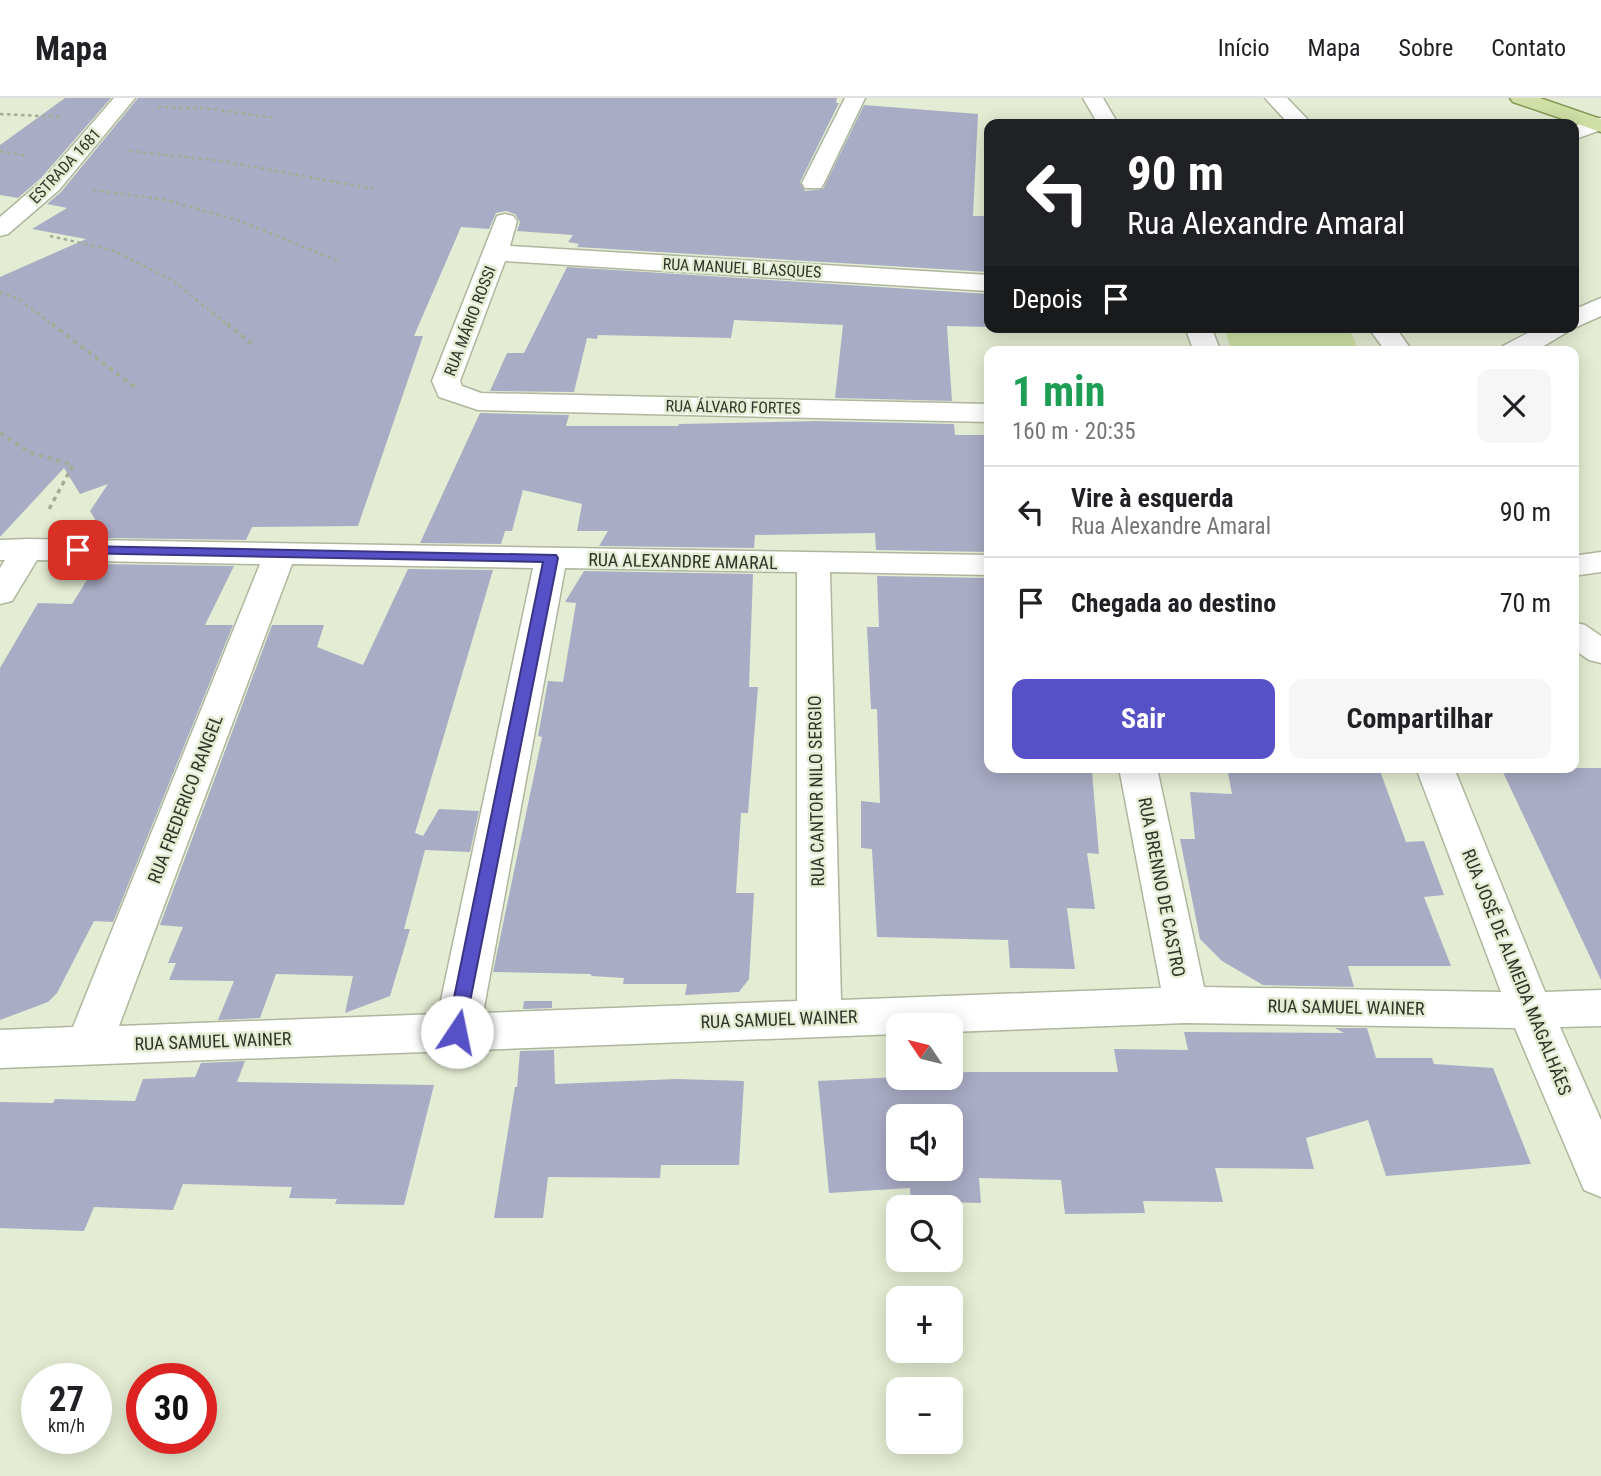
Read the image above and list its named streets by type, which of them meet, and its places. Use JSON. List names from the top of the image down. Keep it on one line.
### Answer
{"streets":{"street":["ESTRADA 1681","RUA MANUEL BLASQUES","RUA MÁRIO ROSSI","RUA ÁLVARO FORTES","RUA ALEXANDRE AMARAL","RUA CANTOR NILO SERGIO","RUA FREDERICO RANGEL","RUA BRENNO DE CASTRO","RUA JOSÉ DE ALMEIDA MAGALHÃES","RUA SAMUEL WAINER"]},"crossings":[["RUA MANUEL BLASQUES","RUA MÁRIO ROSSI"],["RUA MÁRIO ROSSI","RUA ÁLVARO FORTES"],["RUA ALEXANDRE AMARAL","RUA CANTOR NILO SERGIO"],["RUA ALEXANDRE AMARAL","RUA FREDERICO RANGEL"],["RUA CANTOR NILO SERGIO","RUA SAMUEL WAINER"],["RUA FREDERICO RANGEL","RUA SAMUEL WAINER"],["RUA BRENNO DE CASTRO","RUA SAMUEL WAINER"],["RUA JOSÉ DE ALMEIDA MAGALHÃES","RUA SAMUEL WAINER"]],"north":"top left","page":{"header":"Mapa","nav":["Início","Mapa","Sobre","Contato"],"turn":["90 m","Rua Alexandre Amaral"],"then":"Depois","heading":["1 min","160 m · 20:35"],"list":[{"name":"Vire à esquerda","note":"Rua Alexandre Amaral","value":"90 m"},{"name":"Chegada ao destino","value":"70 m"}],"buttons":["Sair","Compartilhar"],"map_buttons":["+","−"],"speed":"27 km/h","limit":"30"}}
